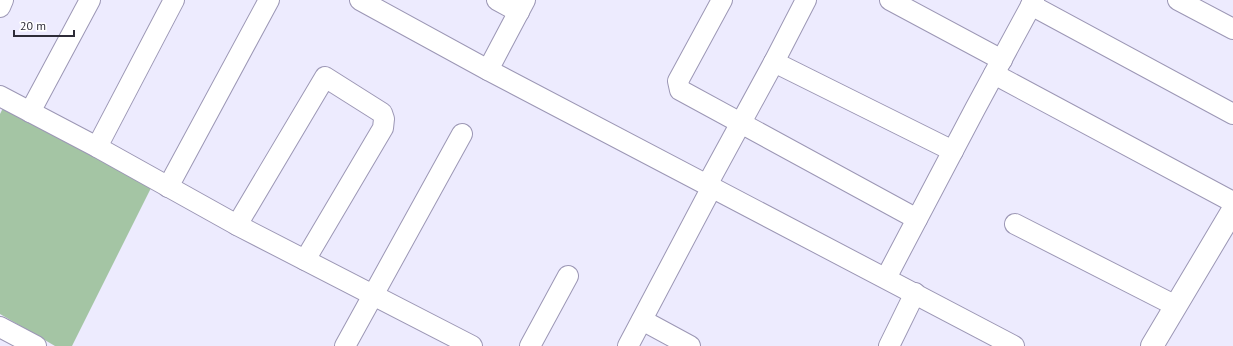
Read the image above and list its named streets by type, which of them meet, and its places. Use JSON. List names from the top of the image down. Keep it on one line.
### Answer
{"scale_bar":"20 m"}
